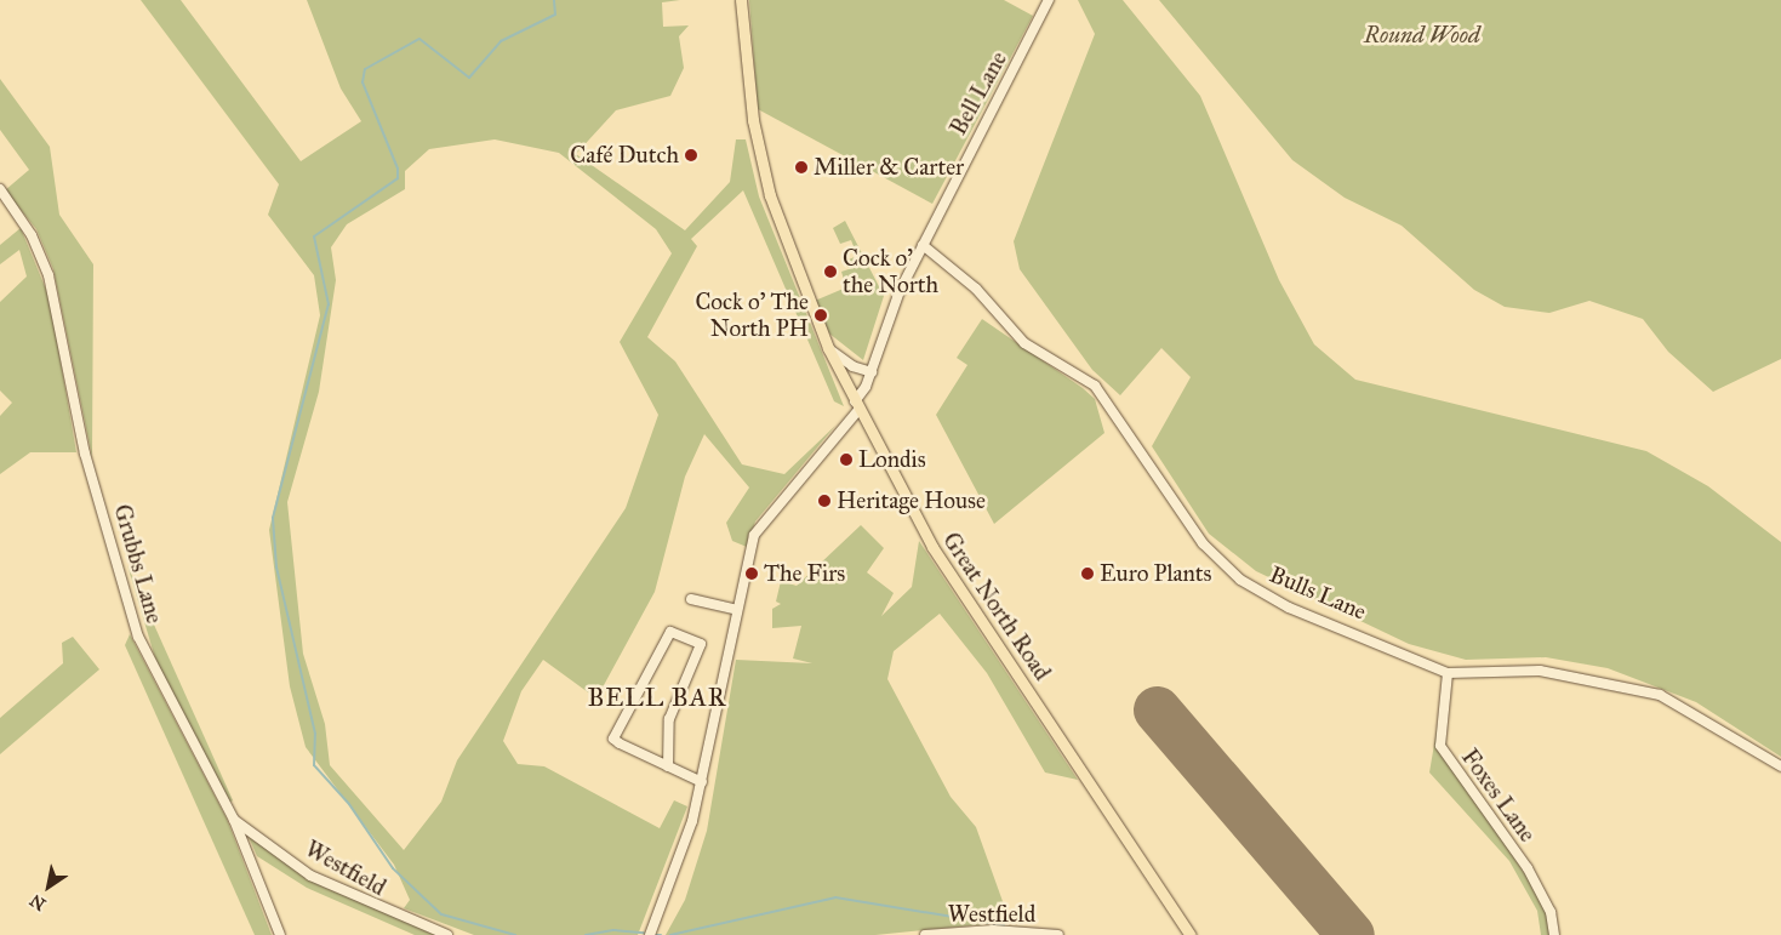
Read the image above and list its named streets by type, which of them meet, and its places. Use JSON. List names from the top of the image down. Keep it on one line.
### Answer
{"streets":{"main road":["Great North Road"],"street":["Bell Lane","Grubbs Lane","Bulls Lane","Foxes Lane","Westfield"]},"crossings":[["Bell Lane","Bulls Lane"],["Bell Lane","Great North Road"],["Grubbs Lane","Westfield"],["Bulls Lane","Foxes Lane"]],"districts":["BELL BAR"],"parks":["Round Wood"],"places":["Café Dutch","Miller & Carter","Cock o' the North","Cock o' The North PH","Londis","Heritage House","The Firs","Euro Plants"],"north":"bottom left"}
